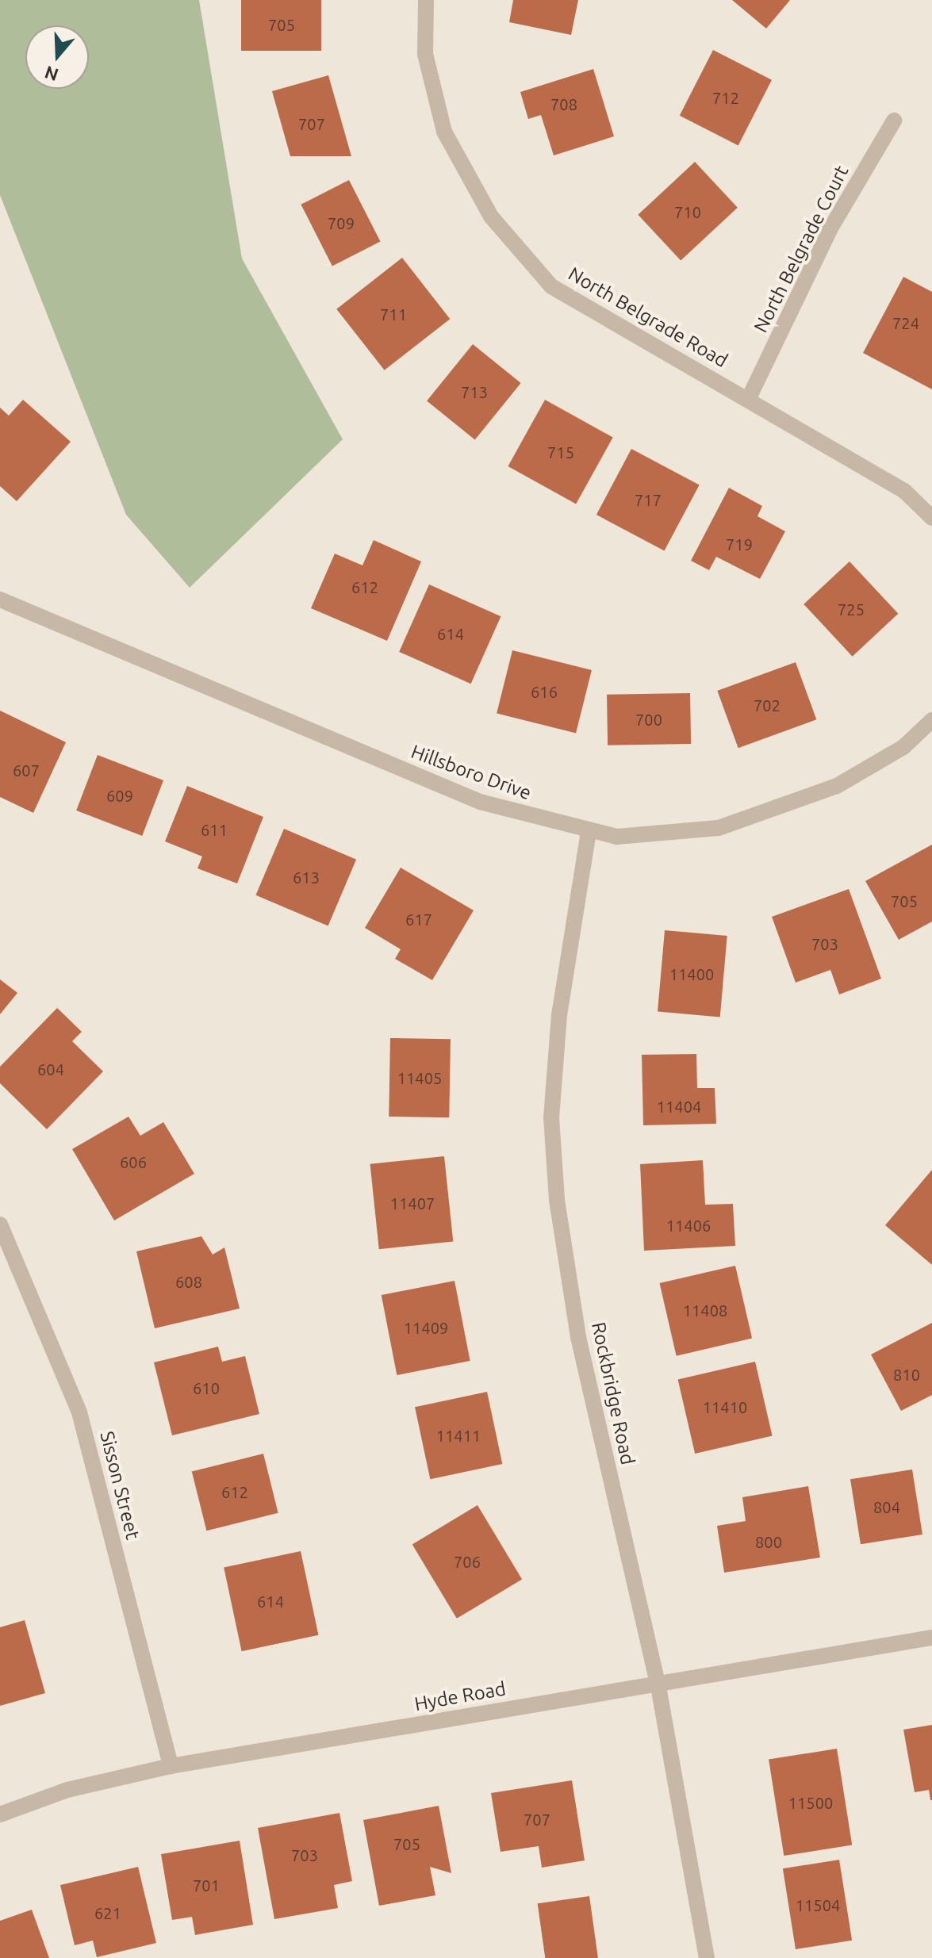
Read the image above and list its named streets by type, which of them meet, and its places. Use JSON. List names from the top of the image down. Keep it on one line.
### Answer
{"streets":{"street":["North Belgrade Court","North Belgrade Road","Hillsboro Drive","Rockbridge Road","Sisson Street","Hyde Road"]},"crossings":[["North Belgrade Court","North Belgrade Road"],["Hillsboro Drive","Rockbridge Road"],["Rockbridge Road","Hyde Road"],["Sisson Street","Hyde Road"]],"house_numbers":["705","712","708","707","710","709","711","724","713","715","717","719","612","725","614","616","702","700","607","609","611","613","705","617","703","11400","604","11405","11404","606","11407","11406","608","11408","11409","810","610","11410","11411","612","804","800","706","614","11500","707","705","703","701","11504","621"],"north":"bottom"}
